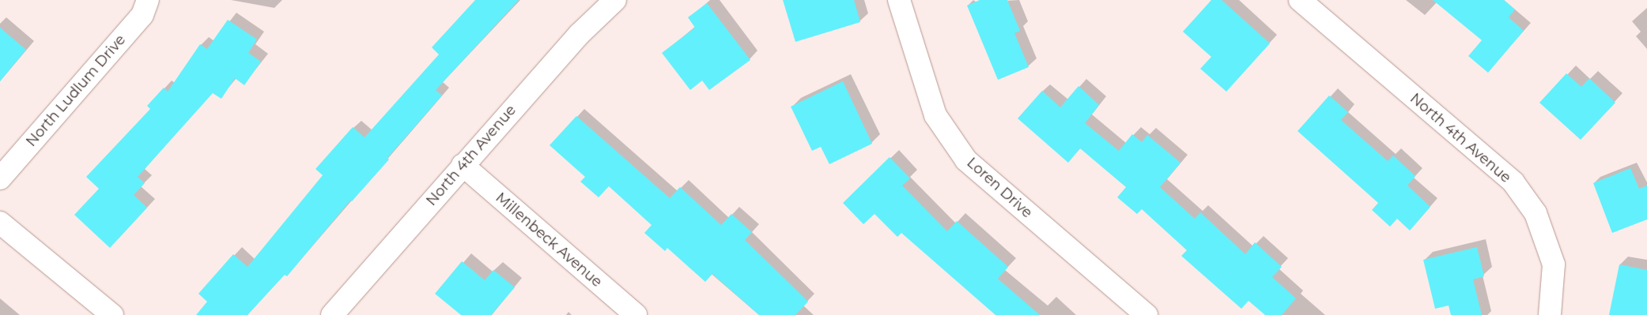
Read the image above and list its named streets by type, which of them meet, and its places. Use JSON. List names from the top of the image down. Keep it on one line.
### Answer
{"streets":{"street":["North Ludlum Drive","North 4th Avenue","Loren Drive","Millenbeck Avenue"]},"crossings":[["North 4th Avenue","Millenbeck Avenue"]]}
